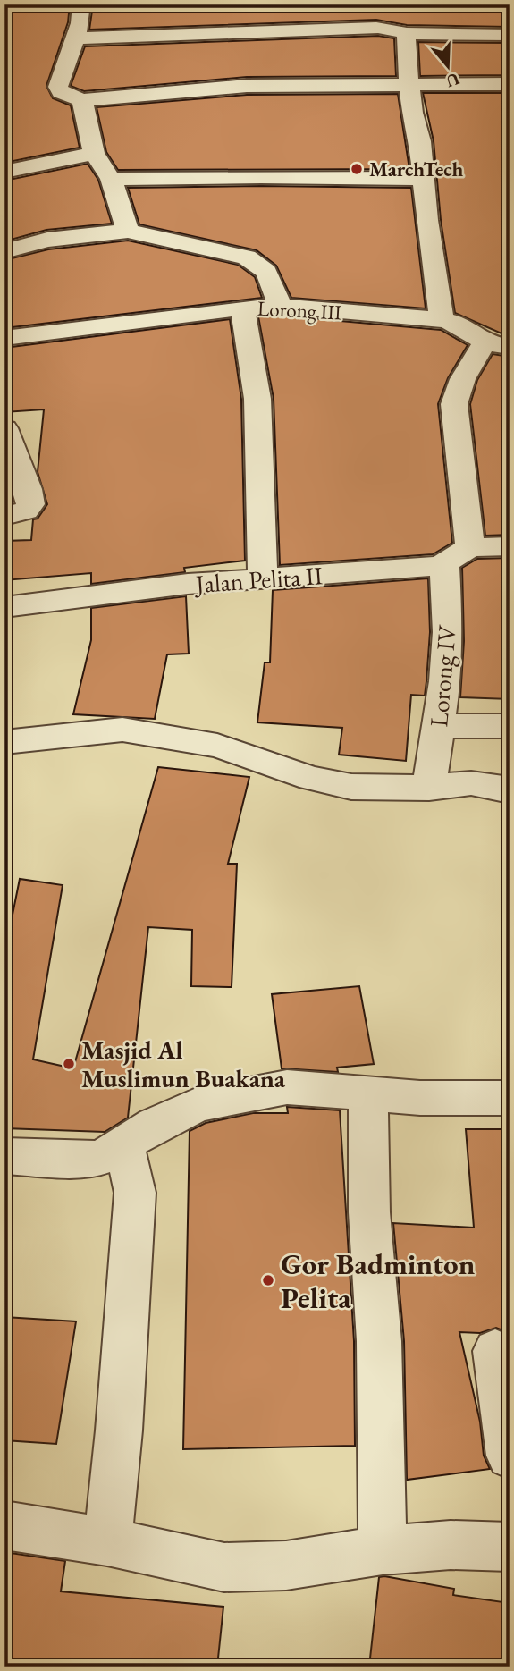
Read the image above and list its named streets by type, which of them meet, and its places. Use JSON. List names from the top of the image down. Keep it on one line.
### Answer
{"streets":{"street":["Lorong III","Jalan Pelita II","Lorong IV"]},"crossings":[["Lorong III","Jalan Pelita II"],["Lorong III","Lorong IV"],["Jalan Pelita II","Lorong IV"]],"places":["MarchTech","Masjid Al Muslimun Buakana","Gor Badminton Pelita"],"north":"bottom"}
